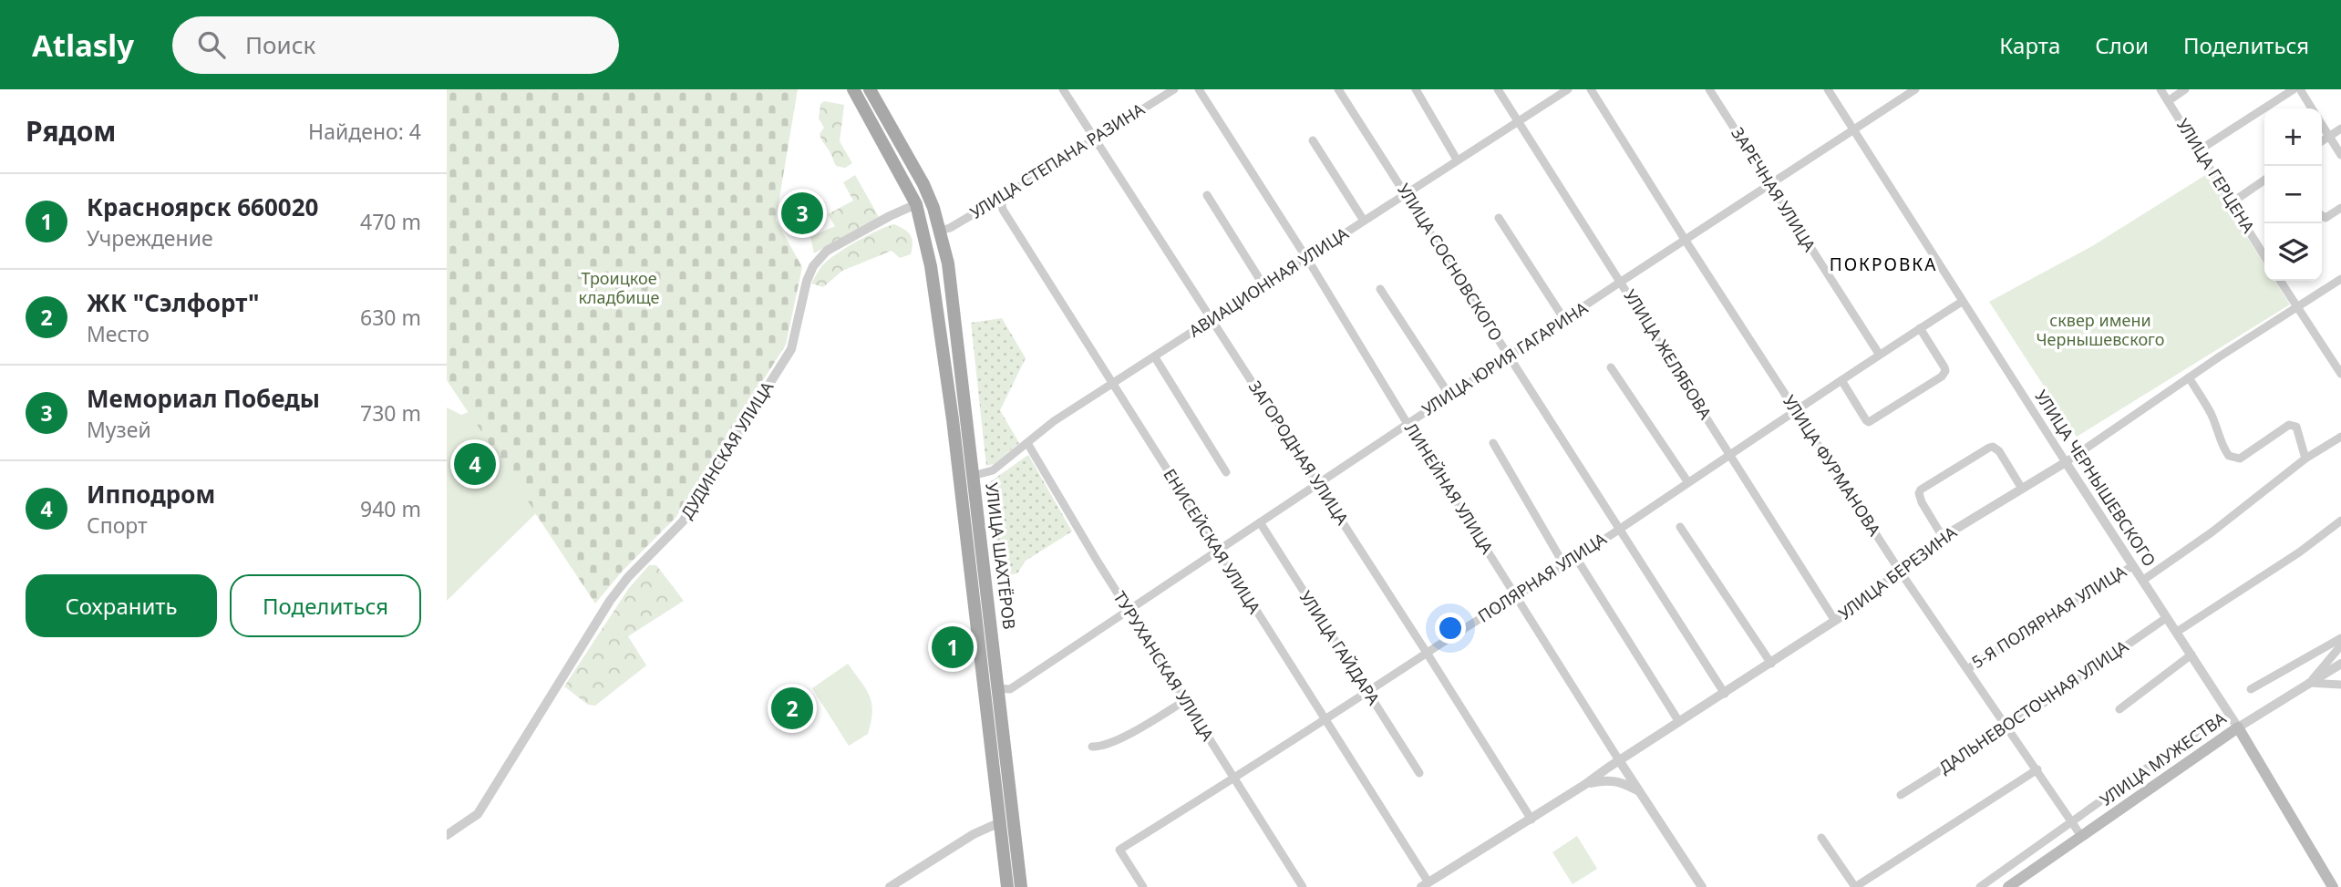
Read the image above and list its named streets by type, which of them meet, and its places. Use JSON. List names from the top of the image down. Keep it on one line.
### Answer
{"streets":{"main road":["УЛИЦА ЧЕРНЫШЕВСКОГО","УЛИЦА ШАХТЁРОВ","УЛИЦА МУЖЕСТВА"],"street":["УЛИЦА СТЕПАНА РАЗИНА","УЛИЦА ГЕРЦЕНА","ЗАРЕЧНАЯ УЛИЦА","УЛИЦА СОСНОВСКОГО","АВИАЦИОННАЯ УЛИЦА","УЛИЦА ЖЕЛЯБОВА","УЛИЦА ЮРИЯ ГАГАРИНА","ДУДИНСКАЯ УЛИЦА","ЗАГОРОДНАЯ УЛИЦА","УЛИЦА ФУРМАНОВА","ЛИНЕЙНАЯ УЛИЦА","ЕНИСЕЙСКАЯ УЛИЦА","УЛИЦА БЕРЕЗИНА","ПОЛЯРНАЯ УЛИЦА","5-Я ПОЛЯРНАЯ УЛИЦА","УЛИЦА ГАЙДАРА","ТУРУХАНСКАЯ УЛИЦА","ДАЛЬНЕВОСТОЧНАЯ УЛИЦА"]},"crossings":[["УЛИЦА СТЕПАНА РАЗИНА","ЗАГОРОДНАЯ УЛИЦА"],["УЛИЦА СТЕПАНА РАЗИНА","ЕНИСЕЙСКАЯ УЛИЦА"],["УЛИЦА СТЕПАНА РАЗИНА","УЛИЦА ШАХТЁРОВ"],["ЗАРЕЧНАЯ УЛИЦА","УЛИЦА ЮРИЯ ГАГАРИНА"],["ЗАРЕЧНАЯ УЛИЦА","ПОЛЯРНАЯ УЛИЦА"],["УЛИЦА СОСНОВСКОГО","АВИАЦИОННАЯ УЛИЦА"],["УЛИЦА СОСНОВСКОГО","УЛИЦА ЮРИЯ ГАГАРИНА"],["УЛИЦА СОСНОВСКОГО","УЛИЦА БЕРЕЗИНА"],["УЛИЦА СОСНОВСКОГО","ПОЛЯРНАЯ УЛИЦА"],["АВИАЦИОННАЯ УЛИЦА","УЛИЦА ЖЕЛЯБОВА"],["АВИАЦИОННАЯ УЛИЦА","ЗАГОРОДНАЯ УЛИЦА"],["АВИАЦИОННАЯ УЛИЦА","ЛИНЕЙНАЯ УЛИЦА"],["АВИАЦИОННАЯ УЛИЦА","ЕНИСЕЙСКАЯ УЛИЦА"],["АВИАЦИОННАЯ УЛИЦА","УЛИЦА ШАХТЁРОВ"],["АВИАЦИОННАЯ УЛИЦА","ТУРУХАНСКАЯ УЛИЦА"],["УЛИЦА ЖЕЛЯБОВА","УЛИЦА ЮРИЯ ГАГАРИНА"],["УЛИЦА ЖЕЛЯБОВА","УЛИЦА БЕРЕЗИНА"],["УЛИЦА ЖЕЛЯБОВА","ПОЛЯРНАЯ УЛИЦА"],["УЛИЦА ЮРИЯ ГАГАРИНА","ЗАГОРОДНАЯ УЛИЦА"],["УЛИЦА ЮРИЯ ГАГАРИНА","УЛИЦА ФУРМАНОВА"],["УЛИЦА ЮРИЯ ГАГАРИНА","УЛИЦА ЧЕРНЫШЕВСКОГО"],["УЛИЦА ЮРИЯ ГАГАРИНА","ЛИНЕЙНАЯ УЛИЦА"],["УЛИЦА ЮРИЯ ГАГАРИНА","ЕНИСЕЙСКАЯ УЛИЦА"],["УЛИЦА ЮРИЯ ГАГАРИНА","УЛИЦА ШАХТЁРОВ"],["УЛИЦА ЮРИЯ ГАГАРИНА","УЛИЦА ГАЙДАРА"],["УЛИЦА ЮРИЯ ГАГАРИНА","ТУРУХАНСКАЯ УЛИЦА"],["ДУДИНСКАЯ УЛИЦА","УЛИЦА ШАХТЁРОВ"],["ЗАГОРОДНАЯ УЛИЦА","УЛИЦА БЕРЕЗИНА"],["ЗАГОРОДНАЯ УЛИЦА","ПОЛЯРНАЯ УЛИЦА"],["УЛИЦА ФУРМАНОВА","УЛИЦА БЕРЕЗИНА"],["УЛИЦА ФУРМАНОВА","ПОЛЯРНАЯ УЛИЦА"],["УЛИЦА ФУРМАНОВА","5-Я ПОЛЯРНАЯ УЛИЦА"],["УЛИЦА ФУРМАНОВА","ДАЛЬНЕВОСТОЧНАЯ УЛИЦА"],["УЛИЦА ФУРМАНОВА","УЛИЦА МУЖЕСТВА"],["УЛИЦА ЧЕРНЫШЕВСКОГО","УЛИЦА БЕРЕЗИНА"],["УЛИЦА ЧЕРНЫШЕВСКОГО","ПОЛЯРНАЯ УЛИЦА"],["УЛИЦА ЧЕРНЫШЕВСКОГО","5-Я ПОЛЯРНАЯ УЛИЦА"],["УЛИЦА ЧЕРНЫШЕВСКОГО","ДАЛЬНЕВОСТОЧНАЯ УЛИЦА"],["УЛИЦА ЧЕРНЫШЕВСКОГО","УЛИЦА МУЖЕСТВА"],["ЛИНЕЙНАЯ УЛИЦА","УЛИЦА БЕРЕЗИНА"],["ЛИНЕЙНАЯ УЛИЦА","ПОЛЯРНАЯ УЛИЦА"],["ЕНИСЕЙСКАЯ УЛИЦА","УЛИЦА БЕРЕЗИНА"],["ЕНИСЕЙСКАЯ УЛИЦА","ПОЛЯРНАЯ УЛИЦА"],["ПОЛЯРНАЯ УЛИЦА","УЛИЦА ГАЙДАРА"],["ПОЛЯРНАЯ УЛИЦА","ТУРУХАНСКАЯ УЛИЦА"]],"districts":["ПОКРОВКА"],"parks":["Троицкое кладбище","сквер имени Чернышевского"],"page":{"header":"Atlasly","search":"Поиск","nav":["Карта","Слои","Поделиться"],"heading":["Рядом","Найдено: 4"],"map_buttons":["+","−"],"list":[{"mark":"1","name":"Красноярск 660020","note":"Учреждение","value":"470 m"},{"mark":"2","name":"ЖК \"Сэлфорт\"","note":"Место","value":"630 m"},{"mark":"3","name":"Мемориал Победы","note":"Музей","value":"730 m"},{"mark":"4","name":"Ипподром","note":"Спорт","value":"940 m"}],"pins":["3","4","1","2"],"buttons":["Сохранить","Поделиться"]}}
